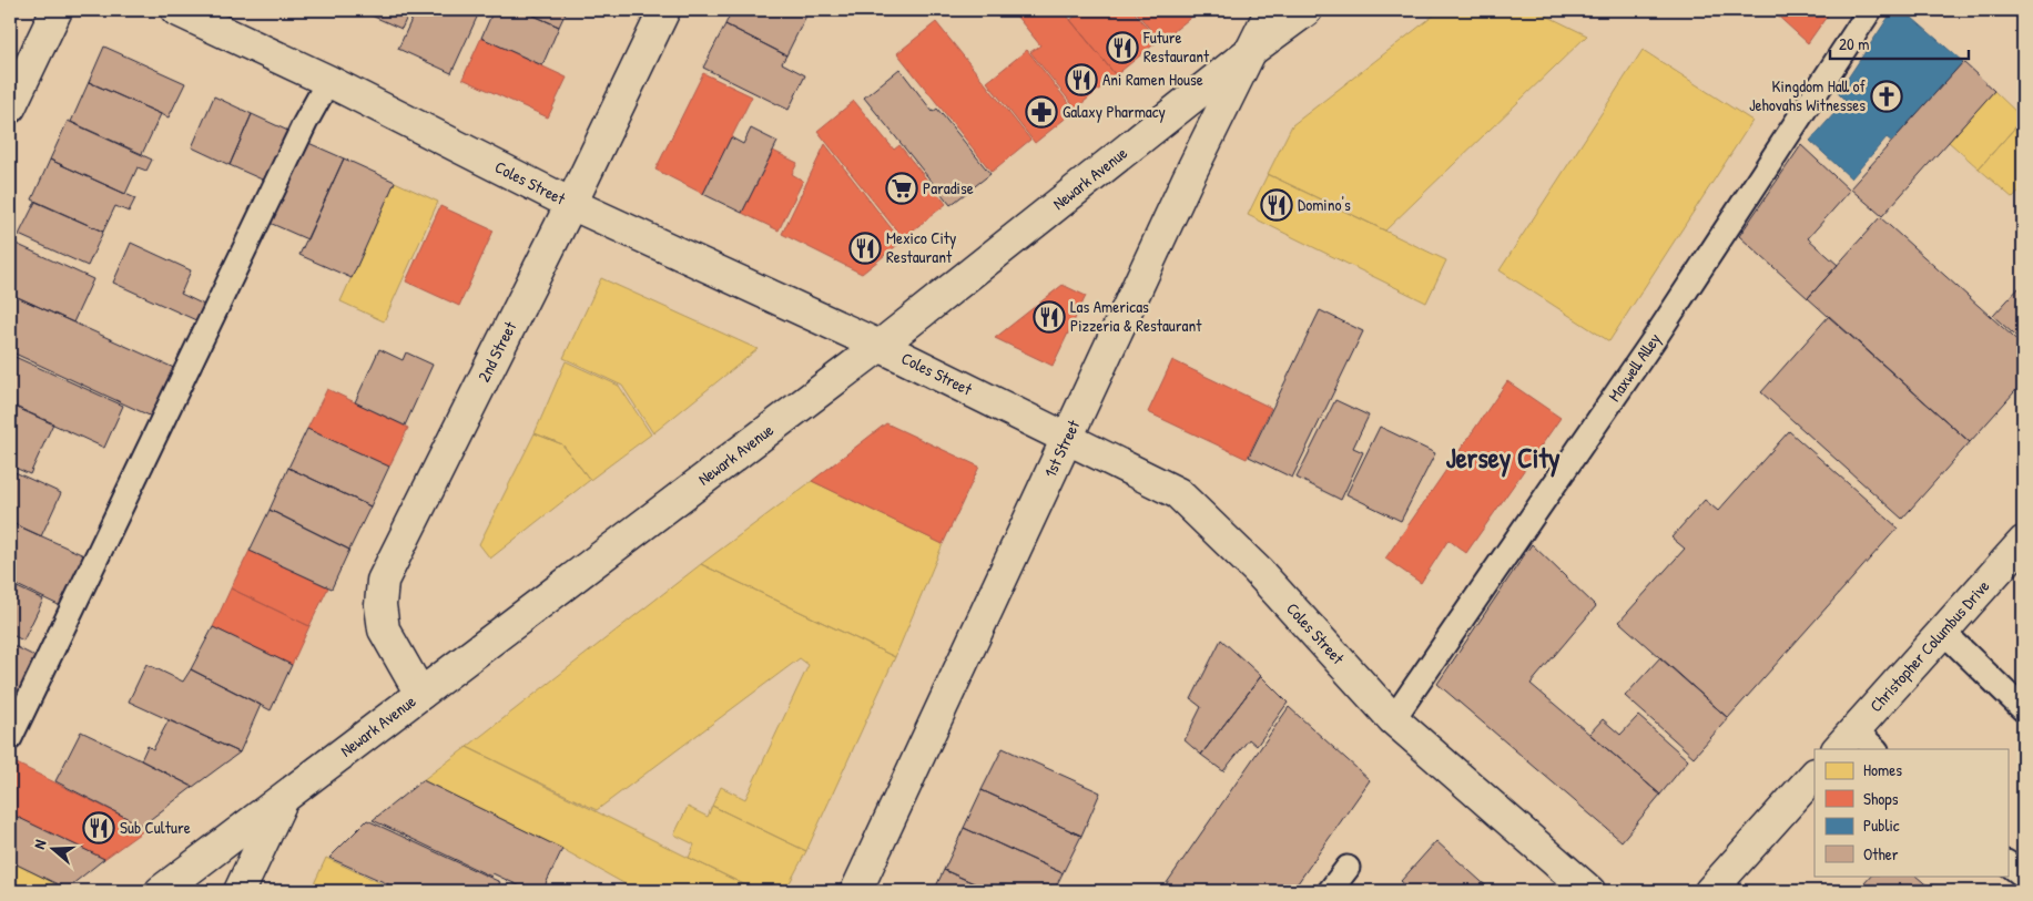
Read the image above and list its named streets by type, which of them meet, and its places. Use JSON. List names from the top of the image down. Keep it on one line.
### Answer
{"streets":{"street":["Newark Avenue","Coles Street","2nd Street","1st Street","Christopher Columbus Drive"],"lane":["Maxwell Alley"]},"crossings":[["Newark Avenue","Coles Street"],["Newark Avenue","2nd Street"],["Newark Avenue","1st Street"],["Coles Street","2nd Street"],["Coles Street","Maxwell Alley"],["Coles Street","1st Street"]],"districts":["Jersey City"],"places":{"restaurant":["Future Restaurant","Ani Ramen House","Domino's","Mexico City Restaurant","Las Americas Pizzeria & Restaurant","Sub Culture"],"church":["Kingdom Hall of Jehovahs Witnesses"],"pharmacy":["Galaxy Pharmacy"],"supermarket":["Paradise"]},"legend":["Homes","Shops","Public","Other"],"scale_bar":"20 m","north":"left"}
